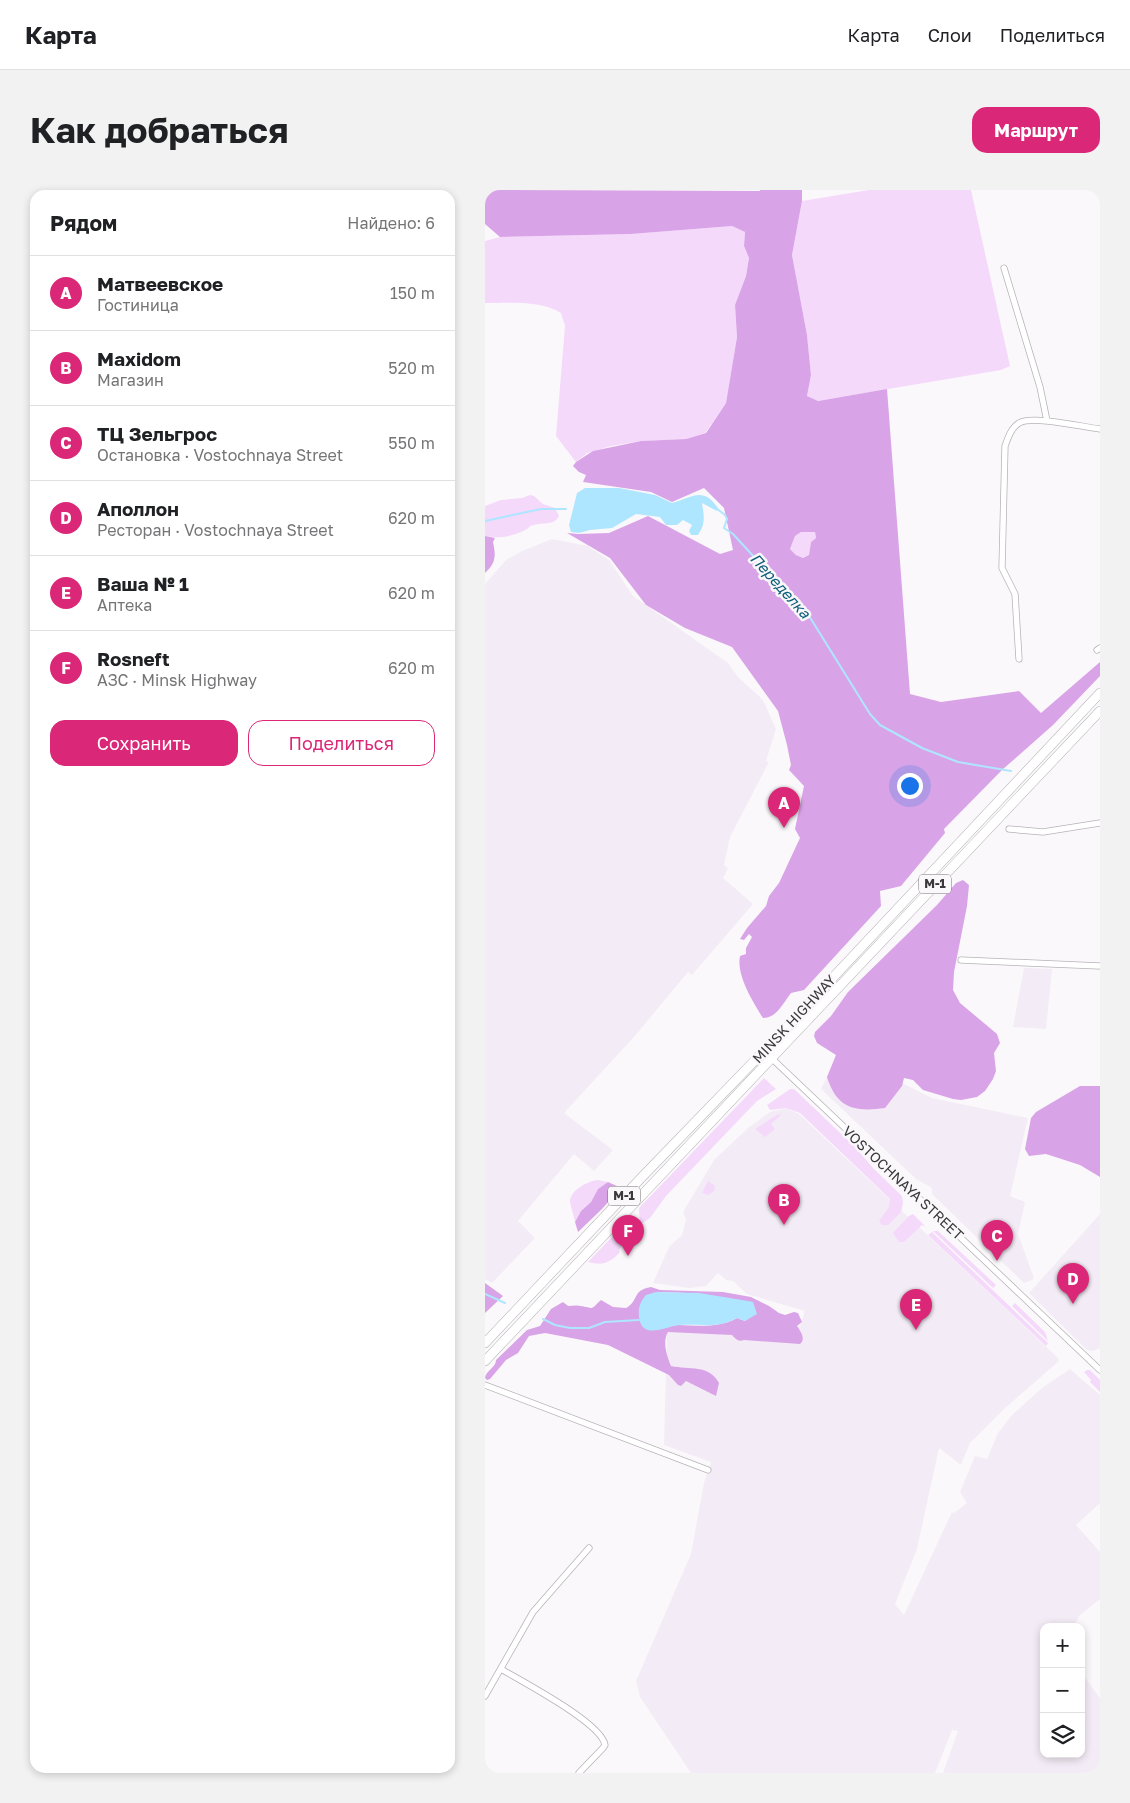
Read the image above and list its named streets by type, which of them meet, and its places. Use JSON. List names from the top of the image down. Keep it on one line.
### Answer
{"streets":{"highway":["М-1","MINSK HIGHWAY"],"street":["VOSTOCHNAYA STREET"]},"crossings":[["MINSK HIGHWAY","VOSTOCHNAYA STREET"]],"water":["Переделка"],"page":{"header":"Карта","nav":["Карта","Слои","Поделиться"],"buttons":["Маршрут",["Сохранить","Поделиться"]],"title":"Как добраться","heading":["Рядом","Найдено: 6"],"list":[{"mark":"A","name":"Матвеевское","note":"Гостиница","value":"150 m"},{"mark":"B","name":"Maxidom","note":"Магазин","value":"520 m"},{"mark":"C","name":"ТЦ Зельгрос","note":"Остановка · Vostochnaya Street","value":"550 m"},{"mark":"D","name":"Аполлон","note":"Ресторан · Vostochnaya Street","value":"620 m"},{"mark":"E","name":"Ваша № 1","note":"Аптека","value":"620 m"},{"mark":"F","name":"Rosneft","note":"АЗС · Minsk Highway","value":"620 m"}],"pins":["A","B","F","C","D","E"],"map_buttons":["+","−"]}}
